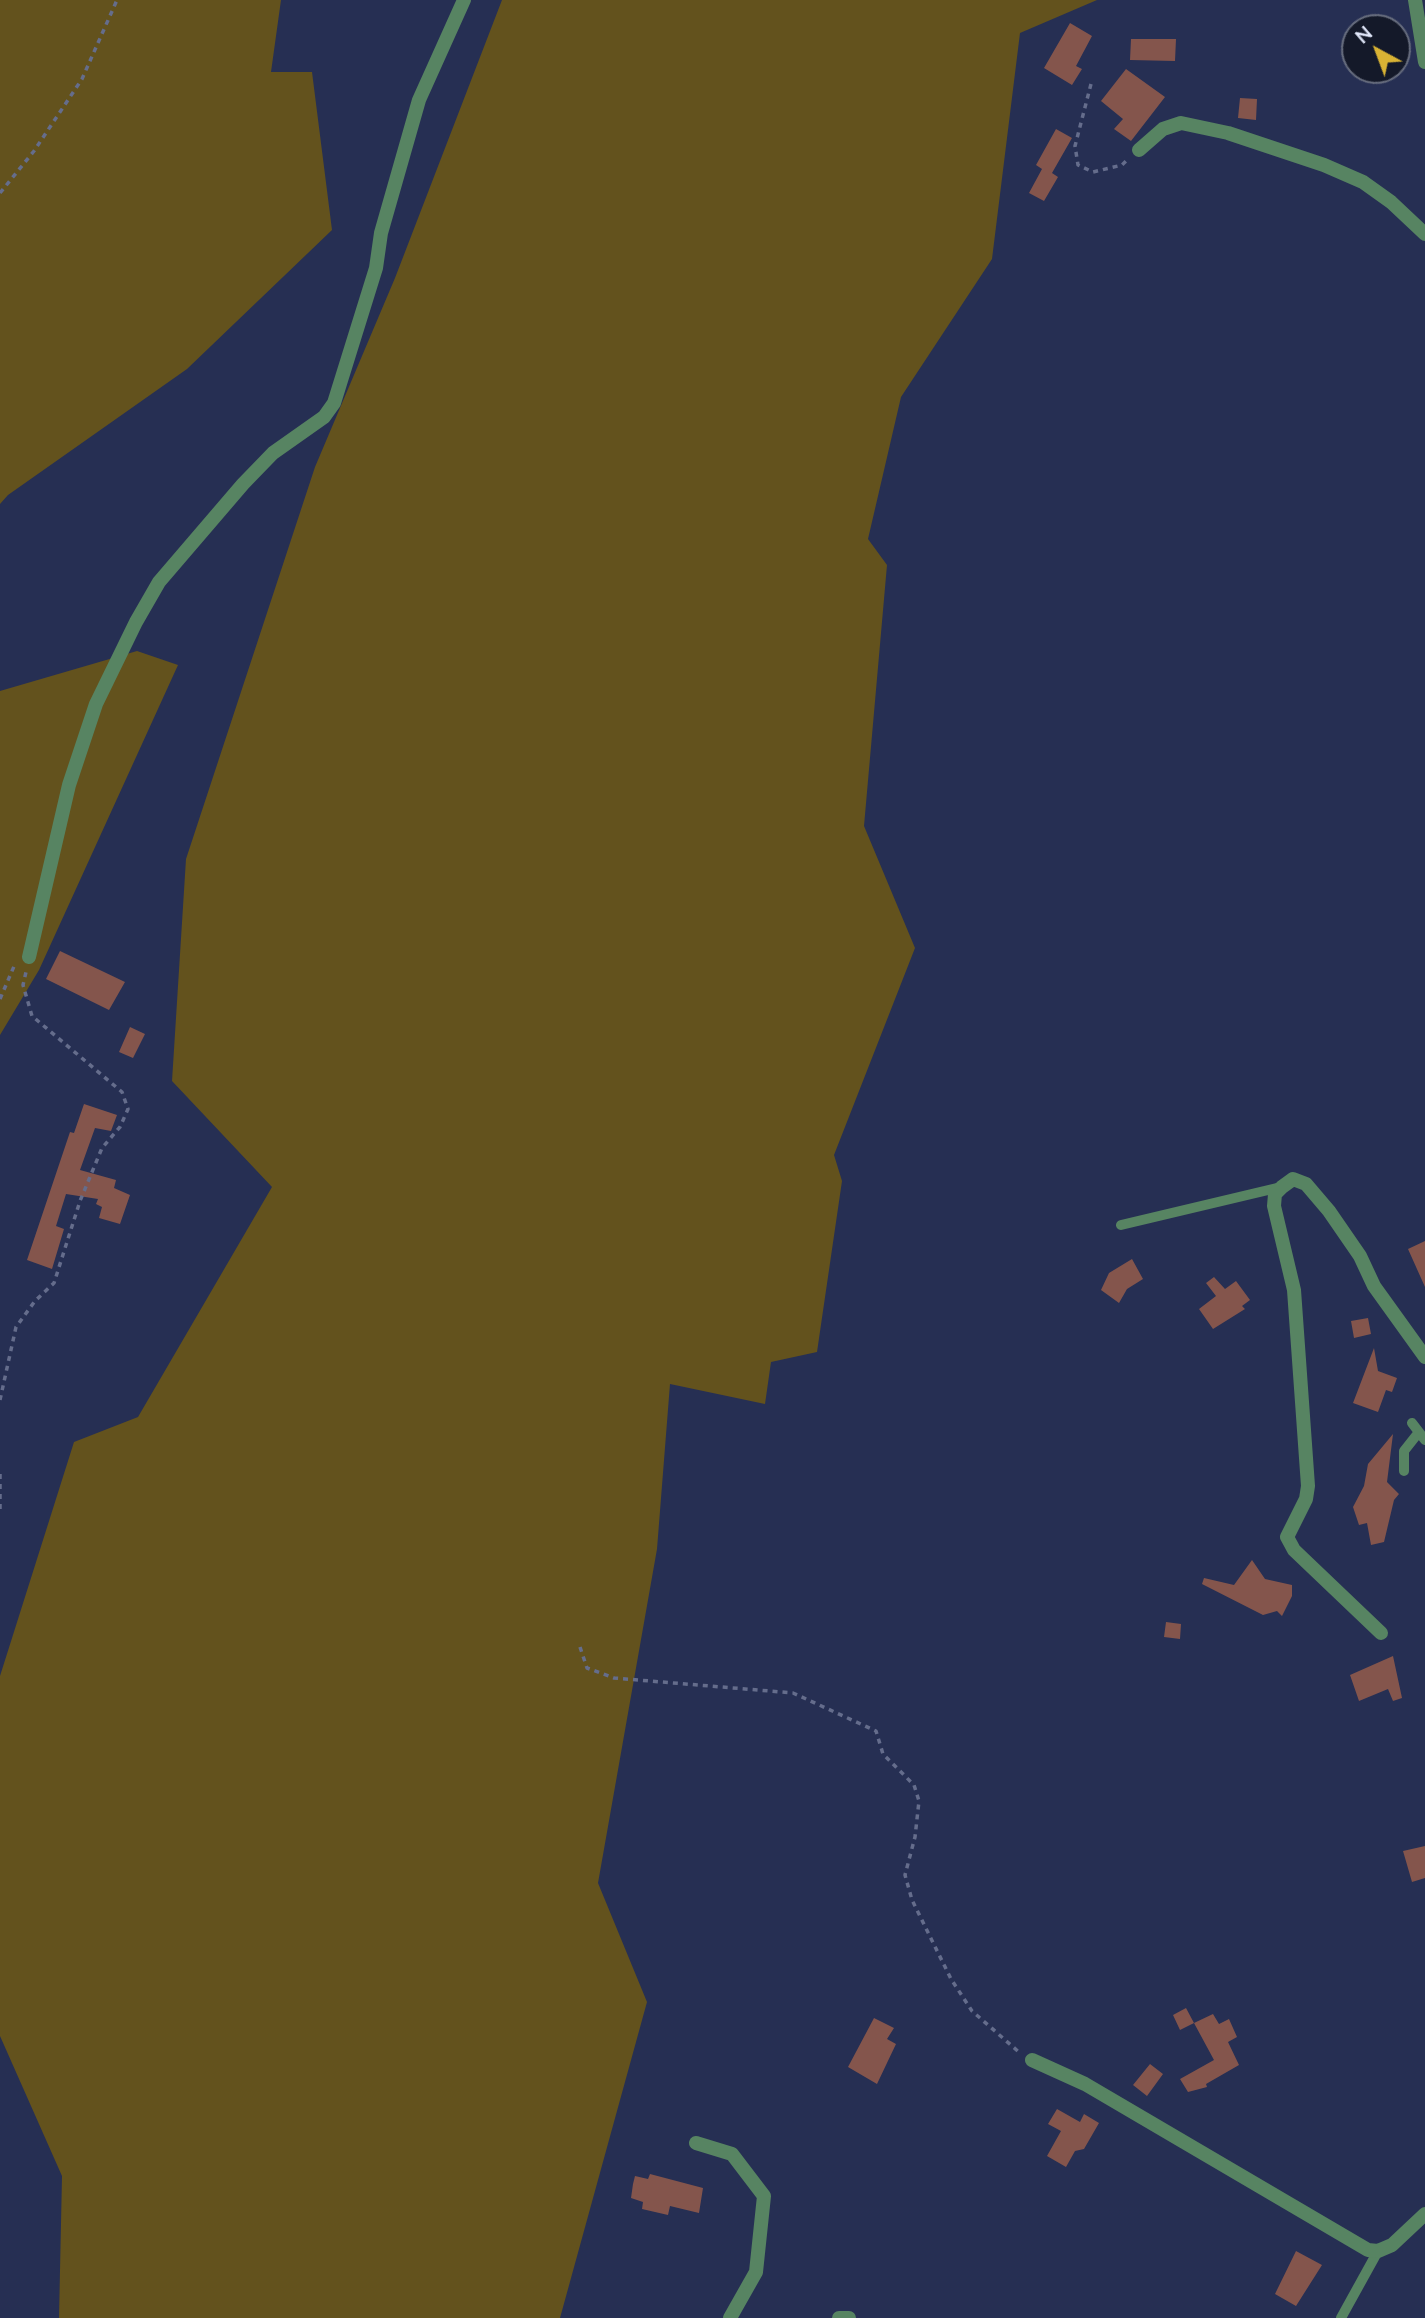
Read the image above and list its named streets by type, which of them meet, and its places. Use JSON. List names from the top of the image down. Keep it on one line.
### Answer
{"north":"top left"}
